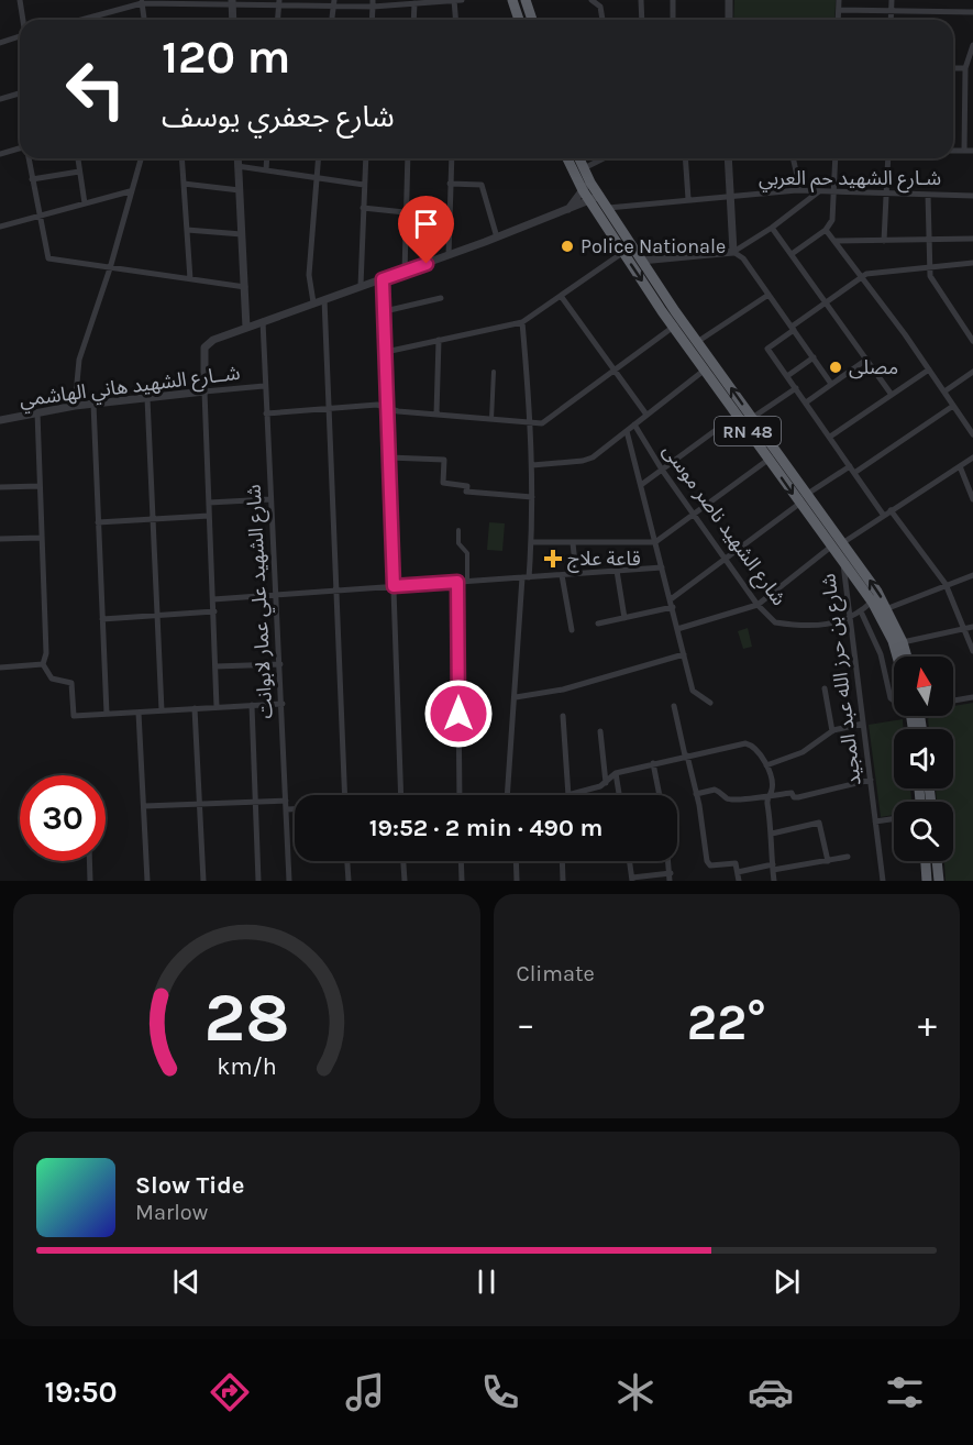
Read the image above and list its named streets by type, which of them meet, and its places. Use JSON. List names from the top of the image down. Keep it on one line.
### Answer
{"streets":{"highway":["RN 48"],"street":["شـارع الشهيد حم العربي","شــارع الشهيد هاني الهاشمي","شارع الشهيد ناصر موسى","شارع الشهيد علي عمار لابوانت","شارع بن حرز الله عبد المجيد"]},"crossings":[["شـارع الشهيد حم العربي","RN 48"],["شــارع الشهيد هاني الهاشمي","شارع الشهيد علي عمار لابوانت"],["RN 48","شارع بن حرز الله عبد المجيد"],["شارع الشهيد ناصر موسى","شارع بن حرز الله عبد المجيد"]],"places":{"other":["Police Nationale","مصلى"],"health":["قاعة علاج"]},"north":"top","page":{"turn":["120 m","شارع جعفري يوسف"],"limit":"30","trip":"19:52 · 2 min · 490 m","tile":"Climate","heat":["−","22°","+"],"song":["Slow Tide","Marlow"],"tabs":"19:50","gauge":["28","km/h"]}}
